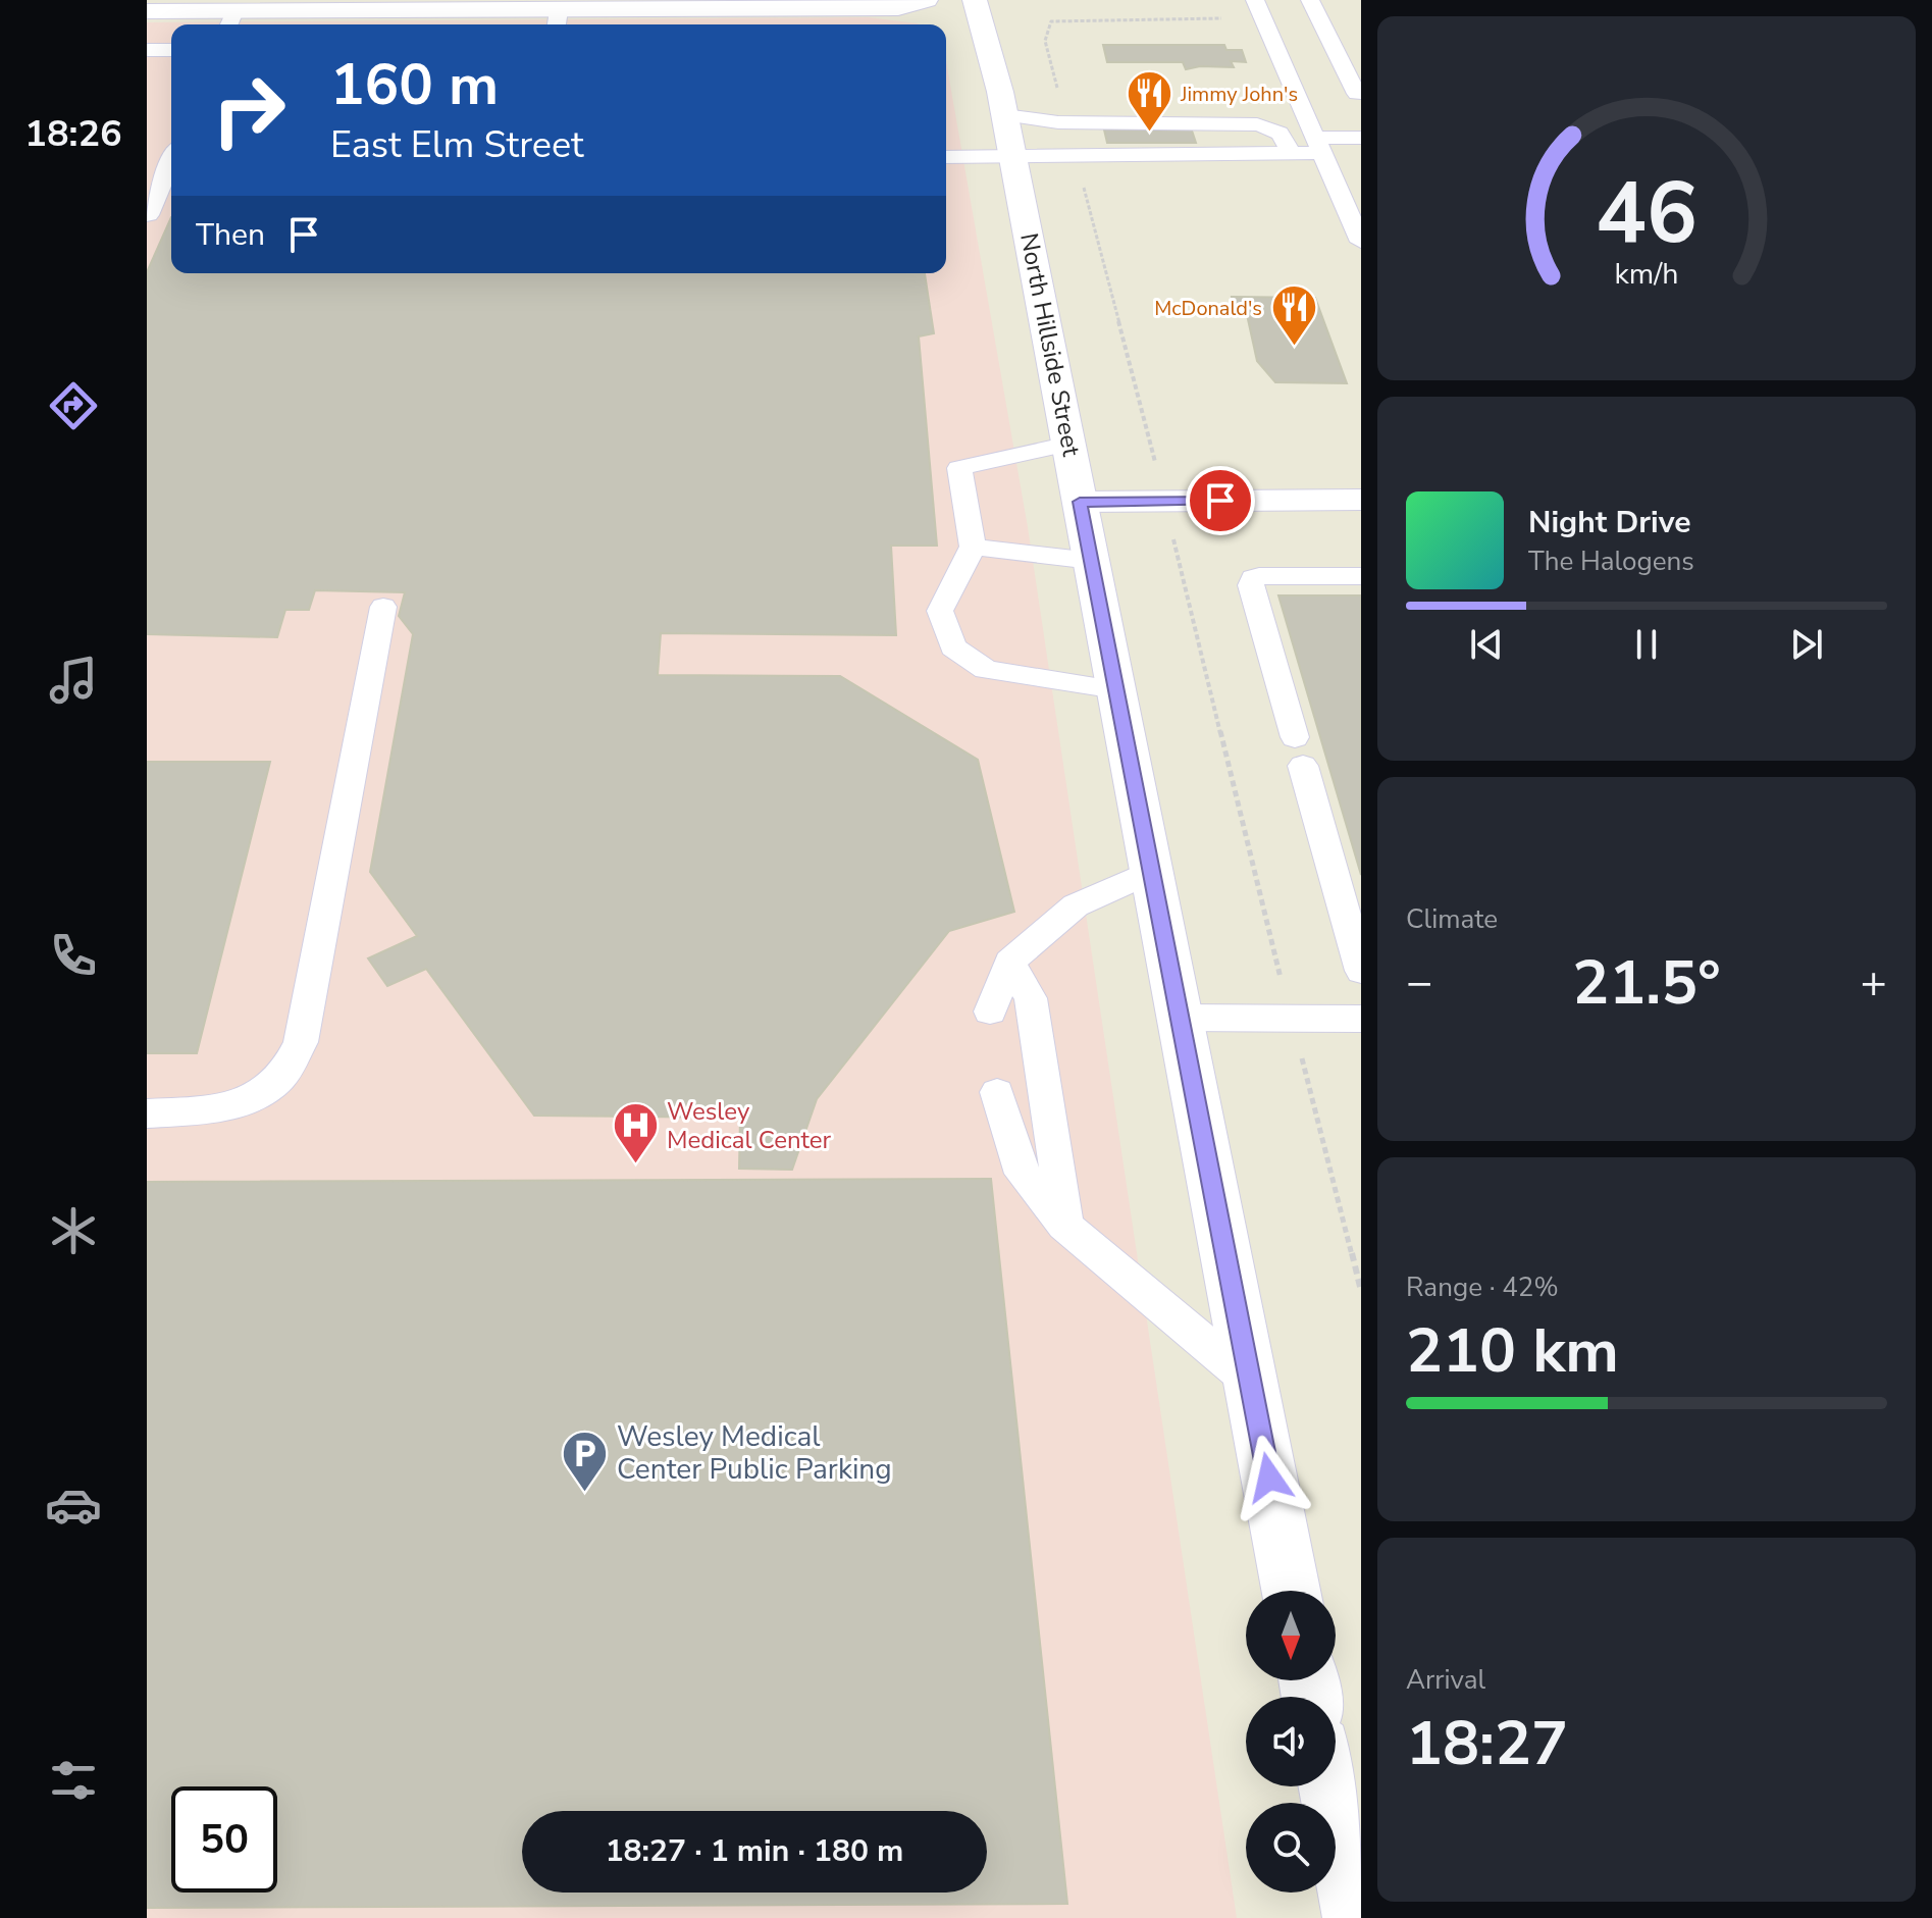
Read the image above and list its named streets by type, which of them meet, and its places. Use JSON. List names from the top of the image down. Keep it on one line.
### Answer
{"streets":{"main road":["North Hillside Street"]},"places":{"restaurant":["Jimmy John's","McDonald's"],"hospital":["Wesley Medical Center"],"parking":["Wesley Medical Center Public Parking"]},"north":"bottom","page":{"tabs":"18:26","turn":["160 m","East Elm Street"],"then":"Then","song":["Night Drive","The Halogens"],"tile":["Climate",["Range · 42%","210 km"],["Arrival","18:27"]],"heat":["−","21.5°","+"],"limit":"50","trip":"18:27 · 1 min · 180 m","gauge":["46","km/h"]}}
